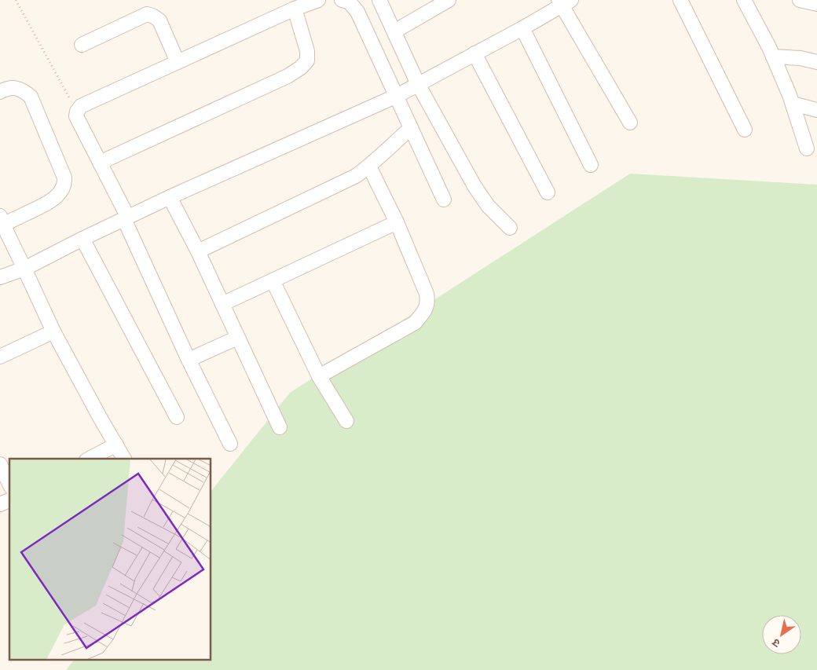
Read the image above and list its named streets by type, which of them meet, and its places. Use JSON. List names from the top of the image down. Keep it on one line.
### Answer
{"north":"bottom left"}
